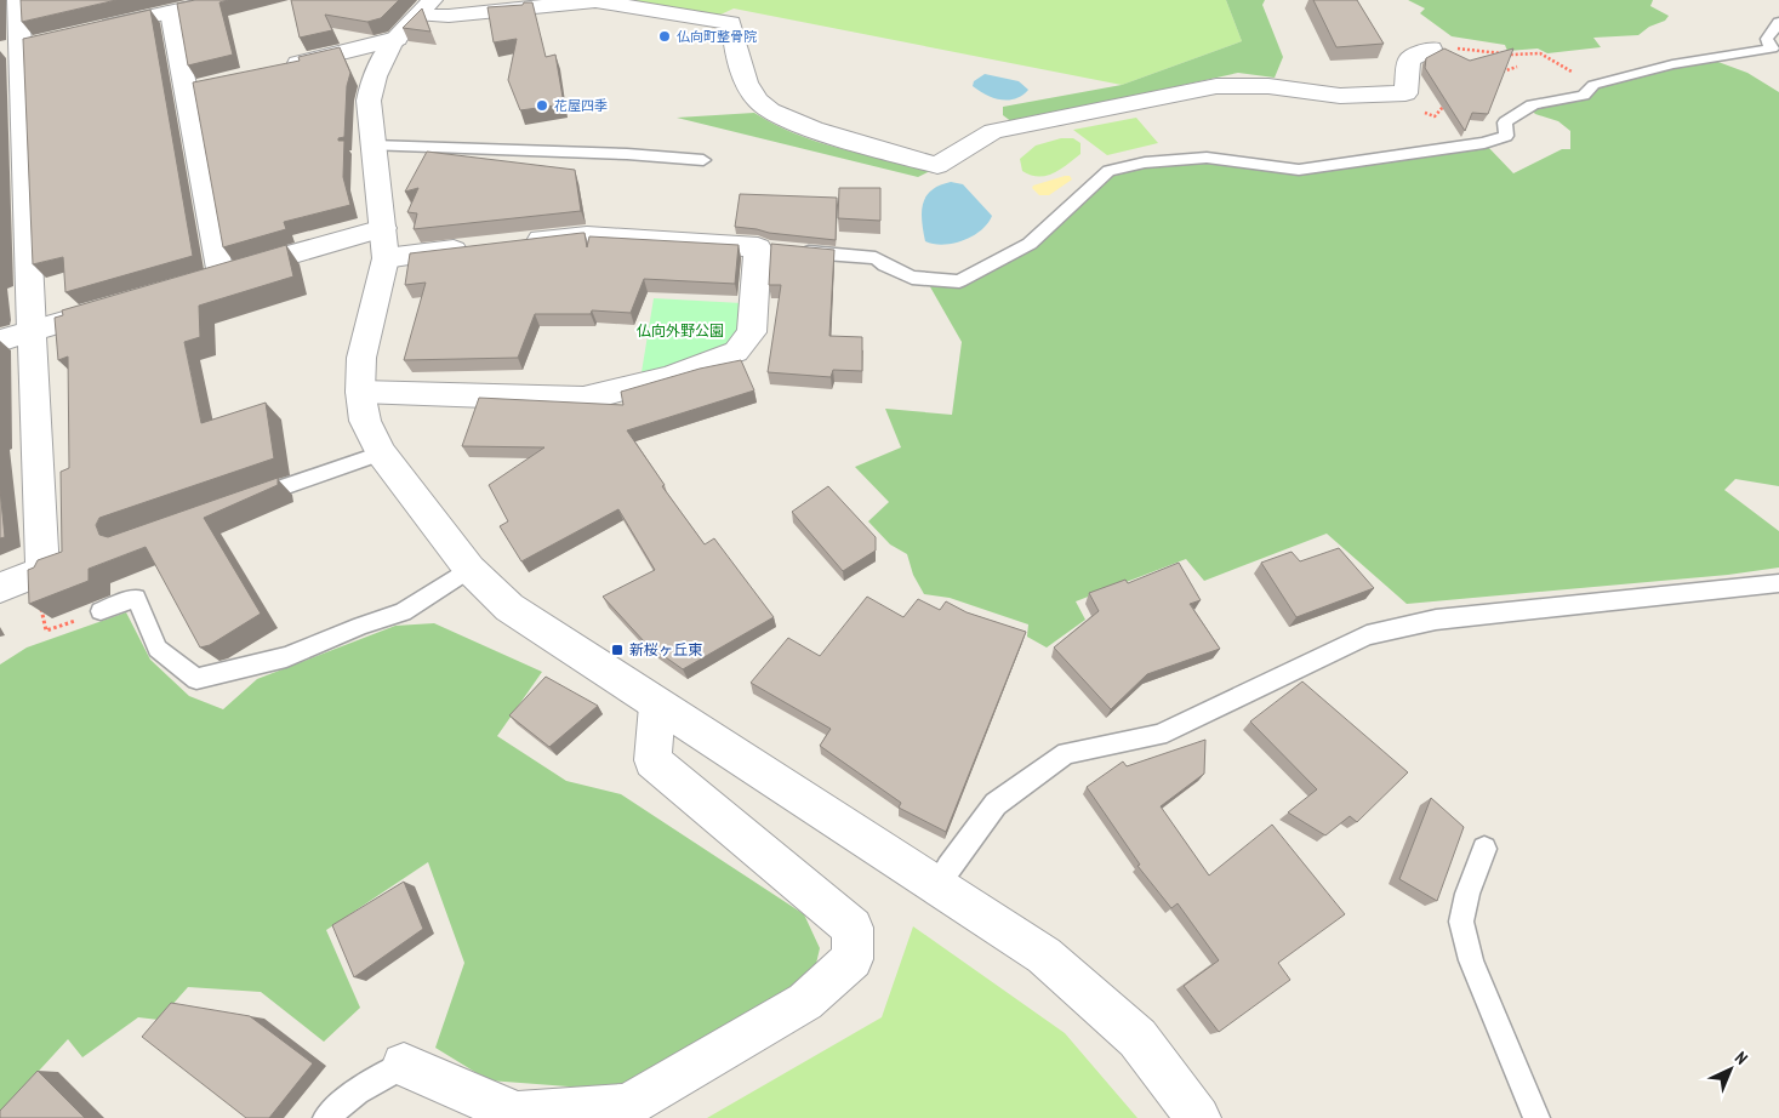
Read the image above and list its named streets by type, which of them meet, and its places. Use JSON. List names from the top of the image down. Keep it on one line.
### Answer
{"parks":["仏向外野公園"],"places":{"other":["仏向町整骨院","花屋四季"],"transit":["新桜ヶ丘東"]},"north":"top right"}
